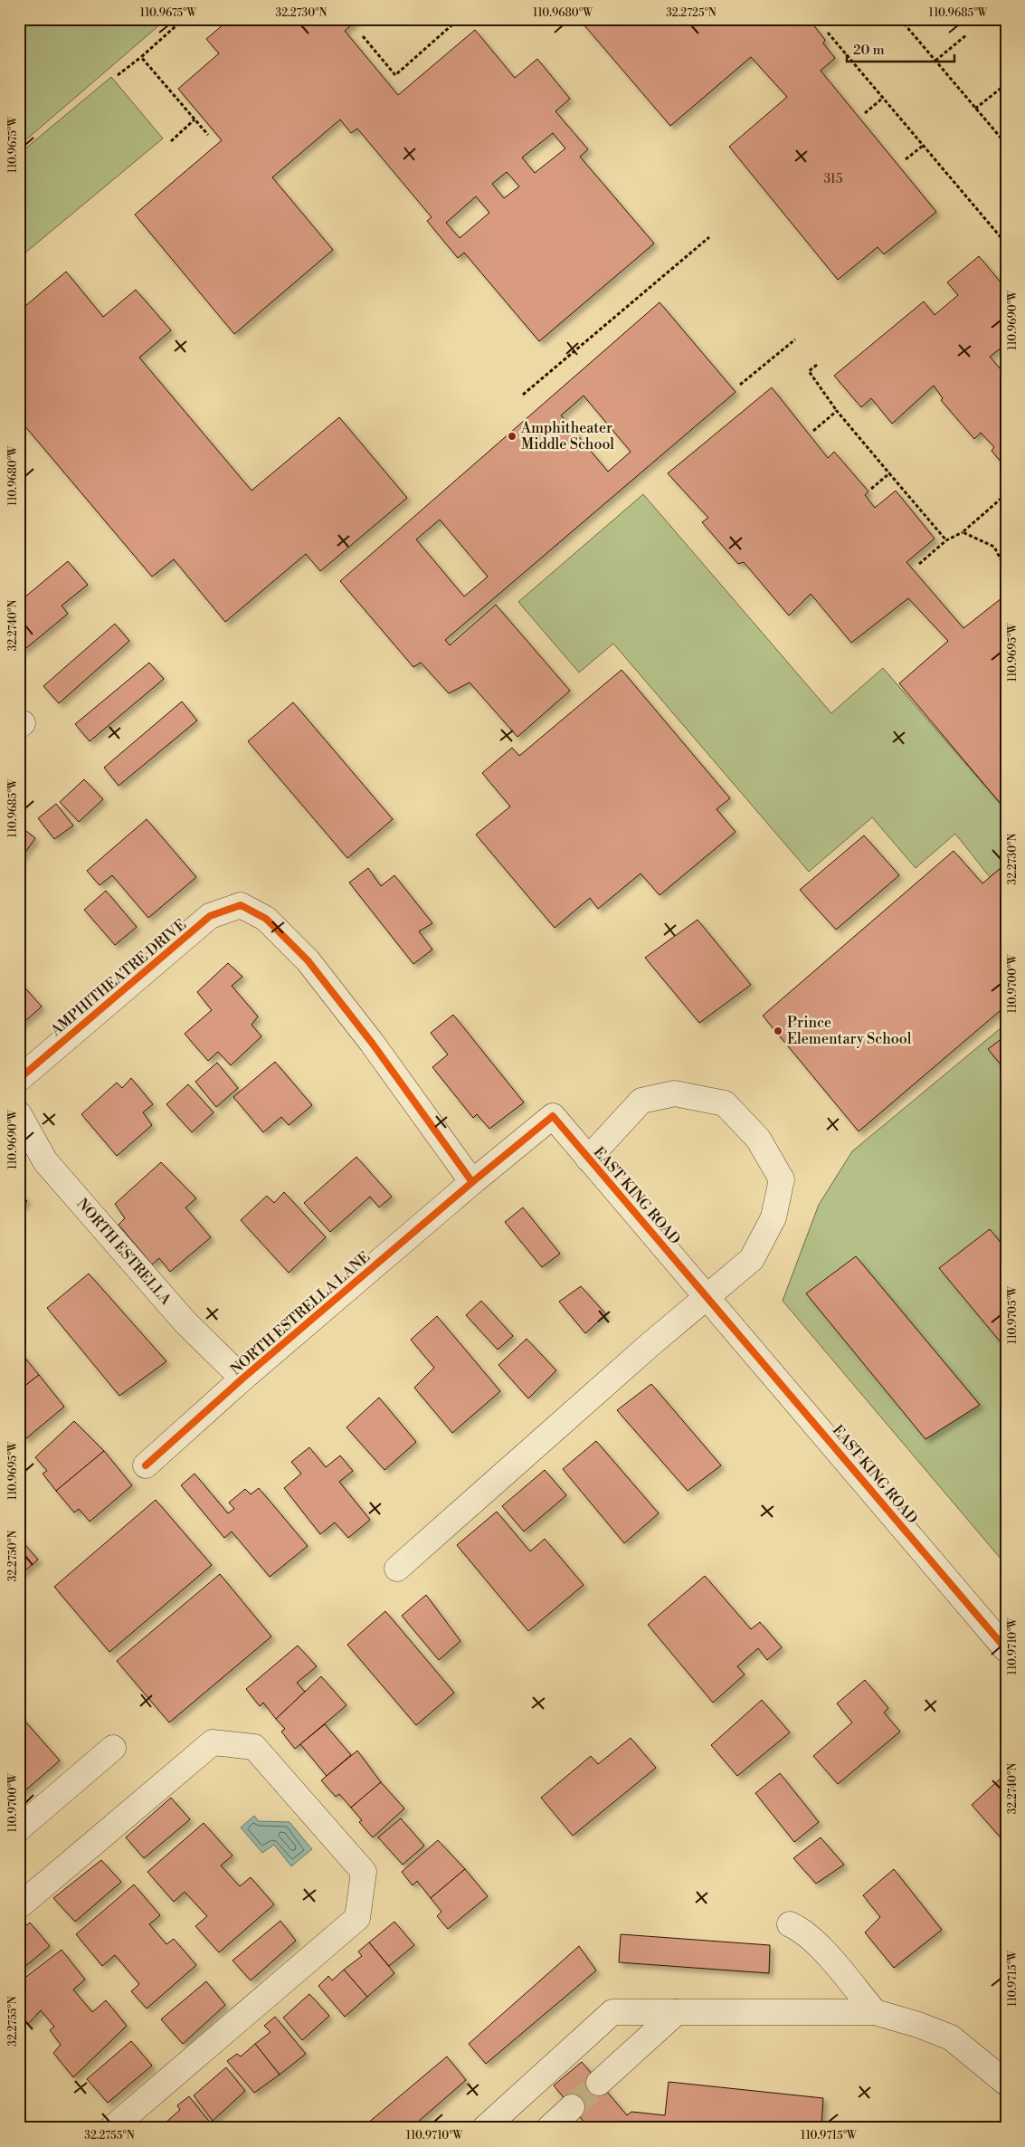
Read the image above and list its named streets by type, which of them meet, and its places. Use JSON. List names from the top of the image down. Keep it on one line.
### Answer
{"streets":{"street":["AMPHITHEATRE DRIVE","EAST KING ROAD","NORTH ESTRELLA","NORTH ESTRELLA LANE"]},"crossings":[["AMPHITHEATRE DRIVE","EAST KING ROAD"],["AMPHITHEATRE DRIVE","NORTH ESTRELLA LANE"],["EAST KING ROAD","NORTH ESTRELLA LANE"],["NORTH ESTRELLA","NORTH ESTRELLA LANE"]],"places":["Amphitheater Middle School","Prince Elementary School"],"house_numbers":["315"],"scale_bar":"20 m","coordinates":["110.9675°W","32.2730°N","110.9680°W","32.2725°N","110.9685°W","110.9690°W","32.2740°N","110.9695°W","110.9700°W","110.9705°W","32.2750°N","110.9710°W","110.9715°W","32.2755°N"]}
